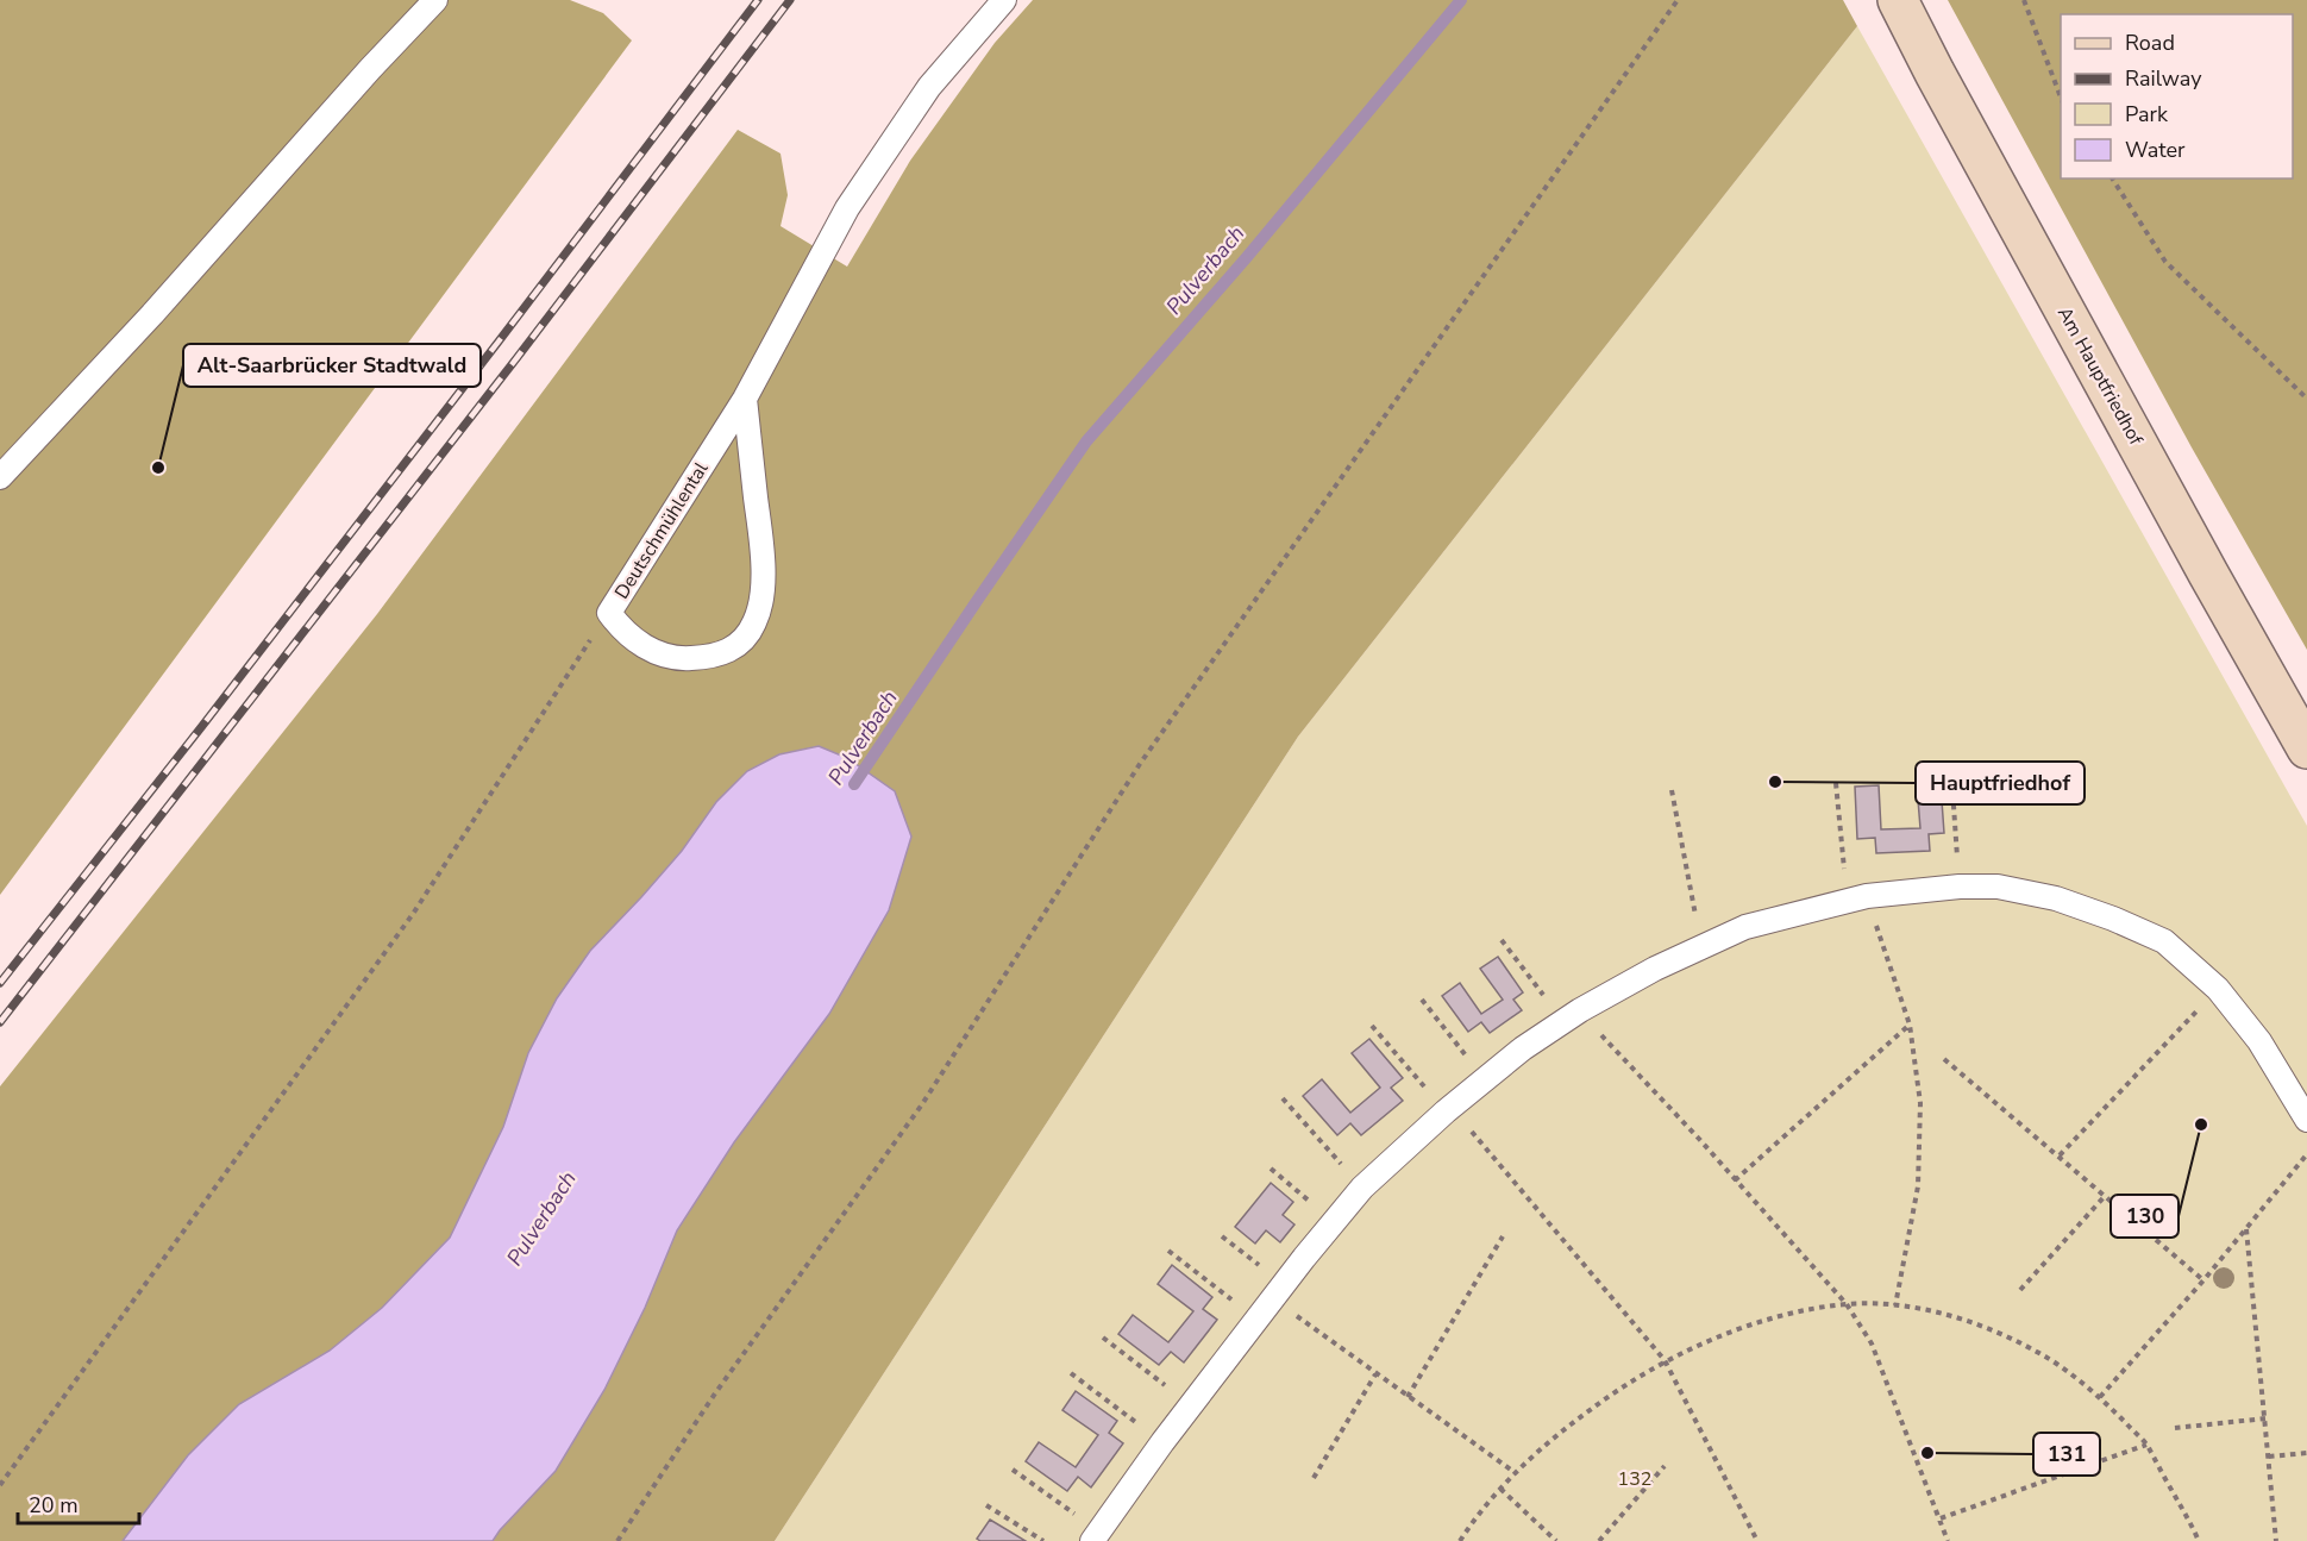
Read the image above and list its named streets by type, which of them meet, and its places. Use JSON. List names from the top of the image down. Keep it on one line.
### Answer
{"streets":{"main road":["Am Hauptfriedhof"],"lane":["Deutschmühlental"]},"water":["Pulverbach"],"parks":["132"],"places":["Alt-Saarbrücker Stadtwald","Hauptfriedhof","130","131"],"legend":["Road","Railway","Park","Water"],"scale_bar":"20 m"}
